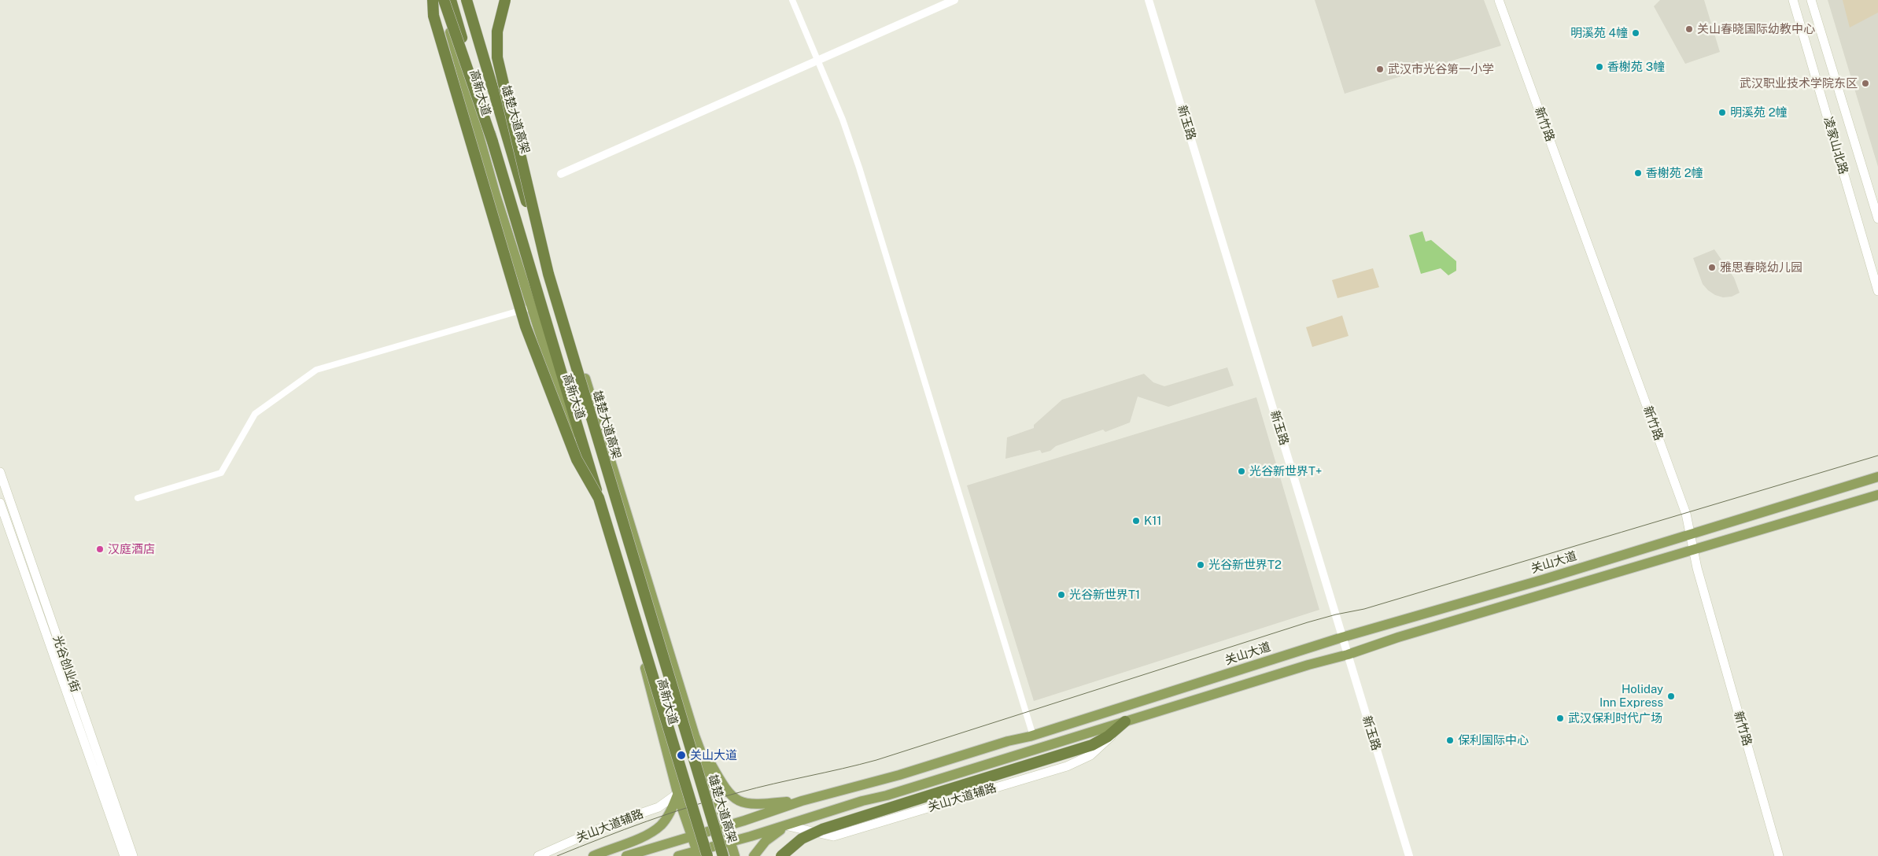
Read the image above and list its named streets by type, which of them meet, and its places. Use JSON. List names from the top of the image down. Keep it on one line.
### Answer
{"streets":{"highway":["雄楚大道高架"],"main road":["高新大道","新竹路","凌家山北路","关山大道","光谷创业街","关山大道辅路"],"street":["新玉路"]},"crossings":[["高新大道","关山大道"],["高新大道","关山大道辅路"],["新玉路","关山大道"],["新竹路","关山大道"]],"places":["关山春晓国际幼教中心","明溪苑 4幢","香榭苑 3幢","武汉市光谷第一小学","武汉职业技术学院东区","明溪苑 2幢","香榭苑 2幢","雅思春晓幼儿园","光谷新世界T+","K11","汉庭酒店","光谷新世界T2","光谷新世界T1","Holiday Inn Express","武汉保利时代广场","保利国际中心","关山大道"]}
